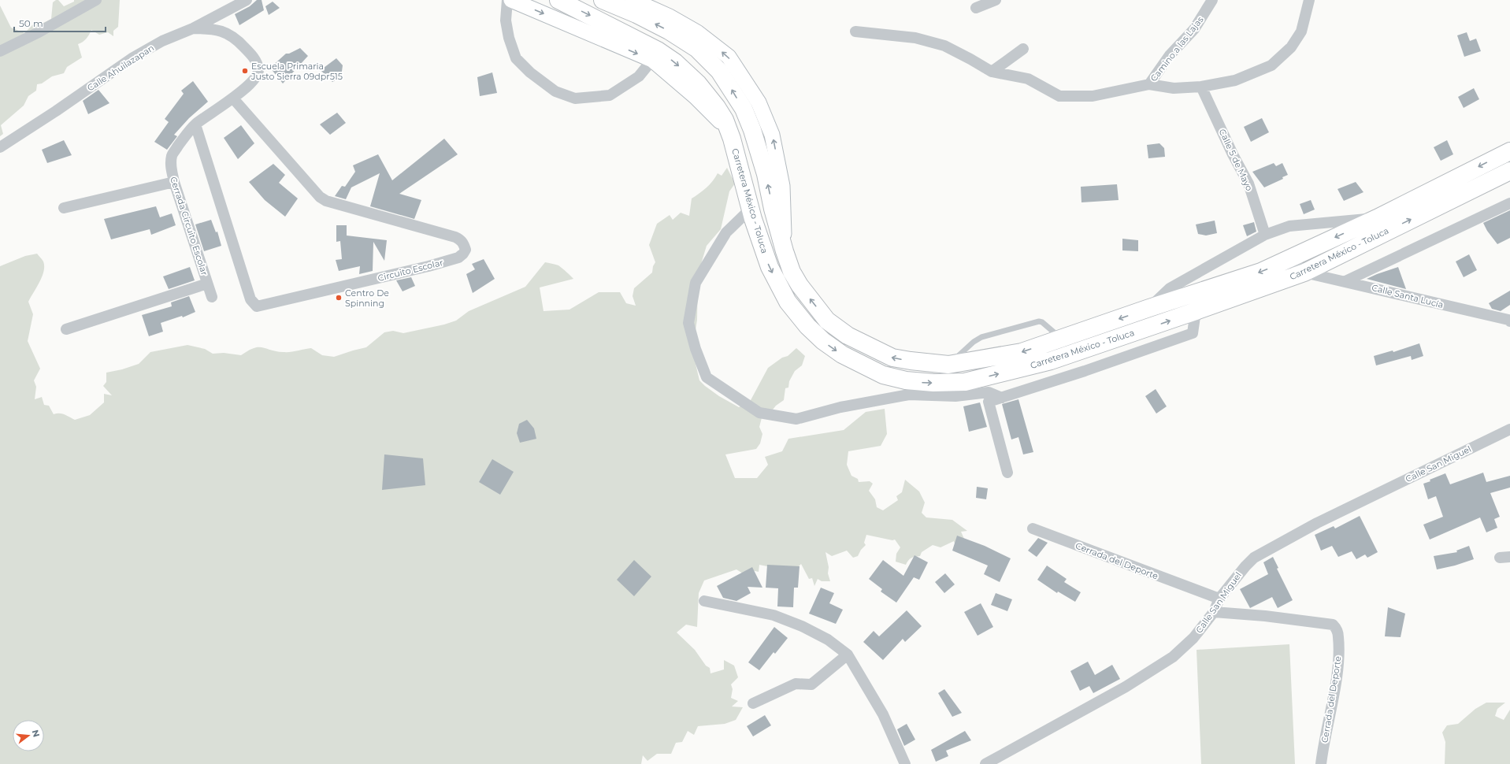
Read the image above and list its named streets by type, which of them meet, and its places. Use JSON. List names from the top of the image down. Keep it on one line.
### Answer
{"streets":{"main road":["Carretera México - Toluca"],"street":["Camino a las Lajas","Calle Ahuilazapan","Calle 5 de Mayo","Cerrada Circuito Escolar","Circuito Escolar","Calle Santa Lucía","Calle San Miguel","Cerrada del Deporte"]},"crossings":[["Camino a las Lajas","Calle 5 de Mayo"],["Calle Ahuilazapan","Cerrada Circuito Escolar"],["Carretera México - Toluca","Calle Santa Lucía"],["Cerrada Circuito Escolar","Circuito Escolar"],["Calle San Miguel","Cerrada del Deporte"]],"places":["Escuela Primaria Justo Sierra 09dpr515","Centro De Spinning"],"scale_bar":"50 m","north":"right"}
